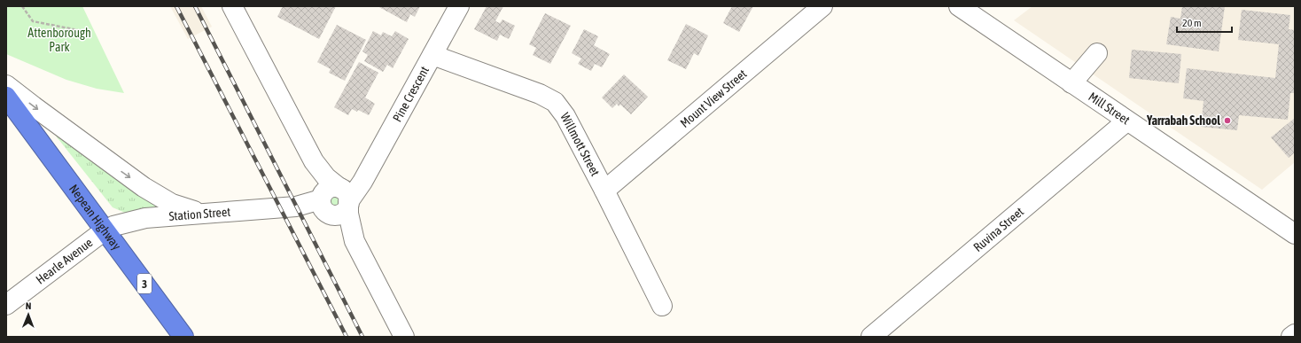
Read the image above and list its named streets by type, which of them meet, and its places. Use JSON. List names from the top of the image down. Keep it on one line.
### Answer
{"streets":{"highway":["Nepean Highway","3"],"street":["Pine Crescent","Mount View Street","Mill Street","Willmott Street","Station Street","Ruvina Street","Hearle Avenue"]},"crossings":[["Pine Crescent","Willmott Street"],["Pine Crescent","Station Street"],["Mount View Street","Willmott Street"],["Mill Street","Ruvina Street"],["Station Street","Nepean Highway"],["Station Street","Hearle Avenue"],["Nepean Highway","Hearle Avenue"]],"parks":["Attenborough Park"],"places":["Yarrabah School"],"scale_bar":"20 m","north":"top"}
